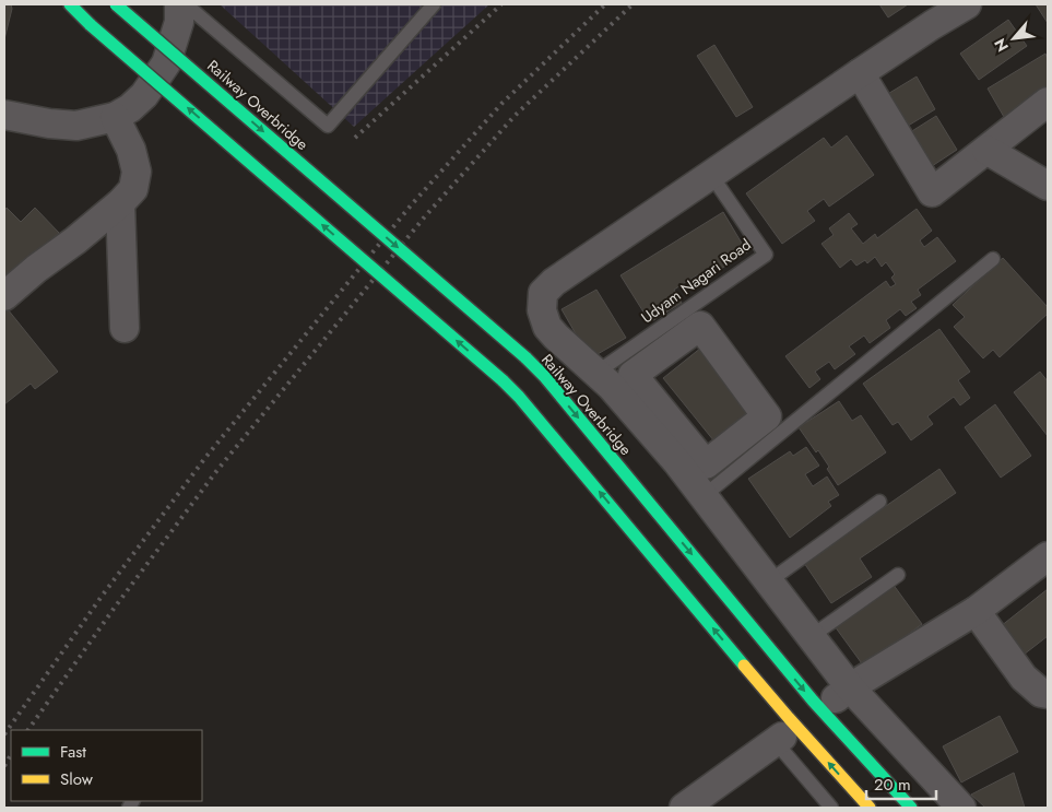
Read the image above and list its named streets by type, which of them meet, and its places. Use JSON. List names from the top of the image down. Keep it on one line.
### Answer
{"streets":{"main road":["Railway Overbridge"],"lane":["Udyam Nagari Road"]},"legend":["Fast","Slow"],"scale_bar":"20 m","north":"bottom left"}
